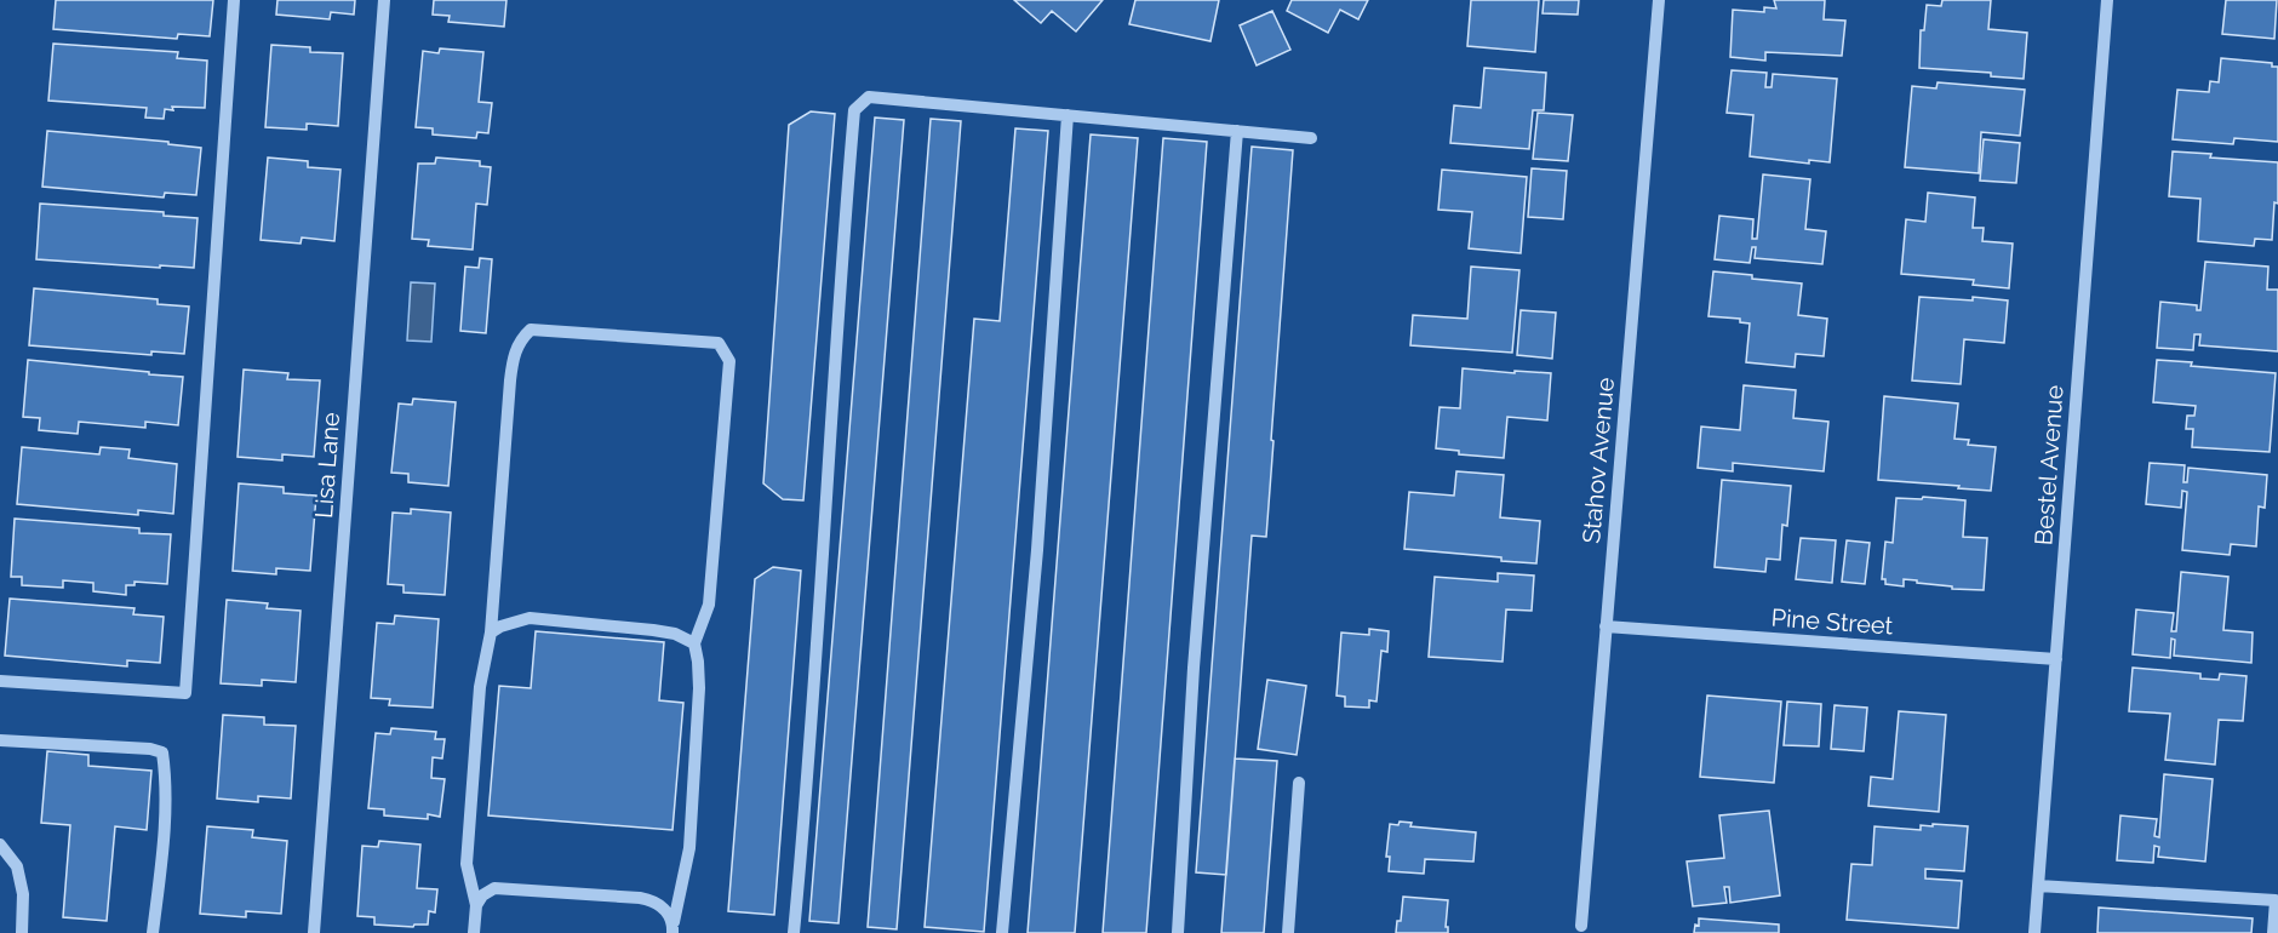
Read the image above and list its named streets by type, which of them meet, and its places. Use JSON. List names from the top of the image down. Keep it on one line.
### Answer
{"streets":{"street":["Stahov Avenue","Lisa Lane","Bestel Avenue","Pine Street"]},"crossings":[["Stahov Avenue","Pine Street"],["Bestel Avenue","Pine Street"]]}
